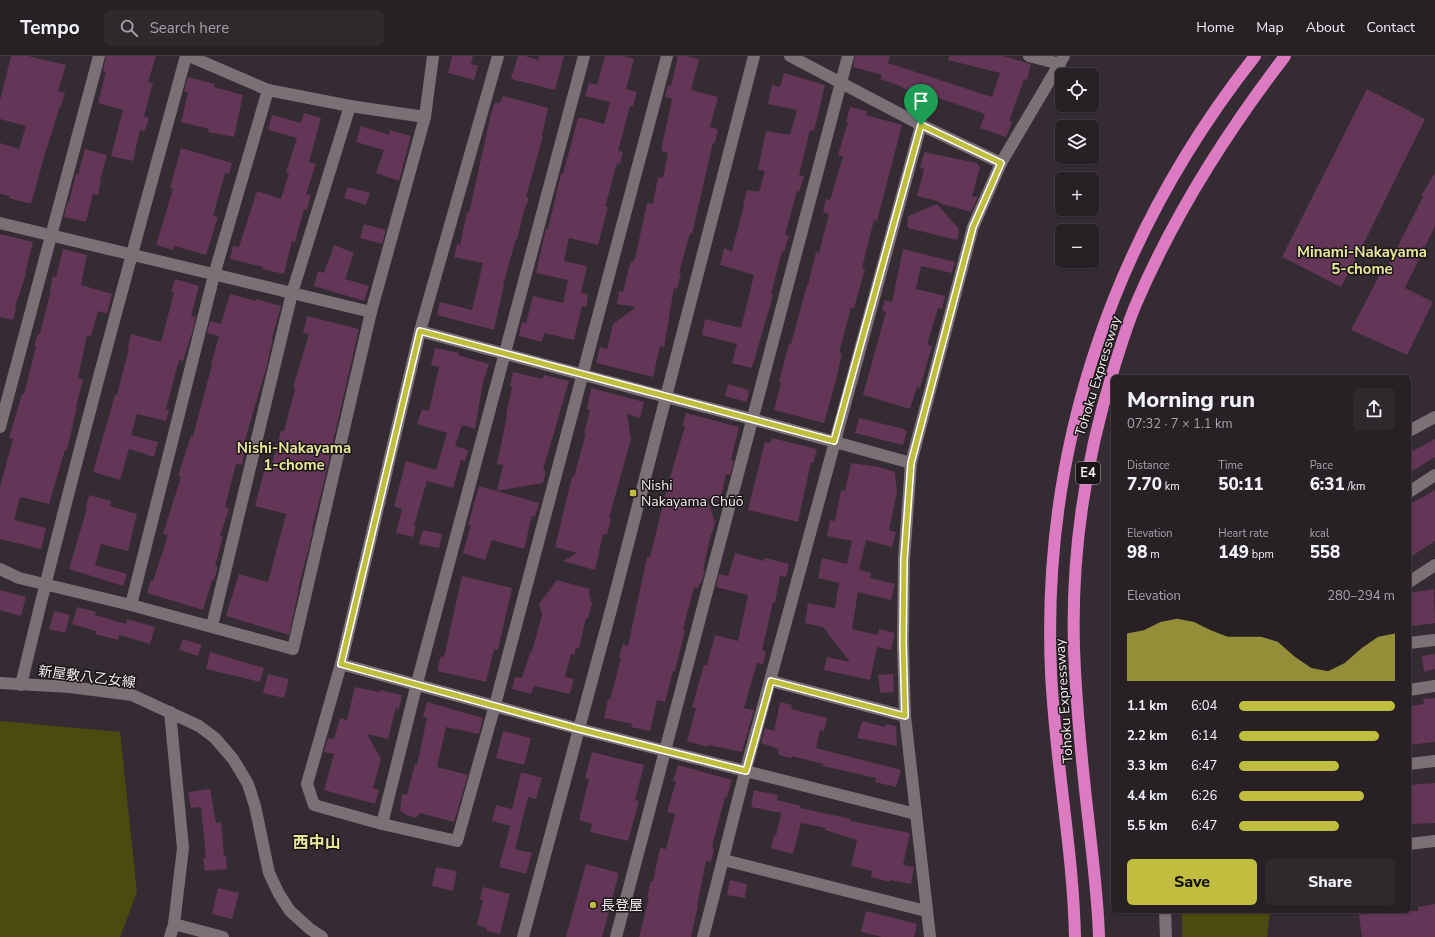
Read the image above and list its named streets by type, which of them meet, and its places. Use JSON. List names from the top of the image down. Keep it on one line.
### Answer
{"streets":{"highway":["Tohoku Expressway","E4"],"street":["新屋敷八乙女線"]},"districts":["Minami-Nakayama 5-chome","Nishi-Nakayama 1-chome","西中山"],"places":{"transit":["Nishi Nakayama Chūō"],"other":["長登屋"]},"page":{"header":"Tempo","search":"Search here","nav":["Home","Map","About","Contact"],"map_buttons":["+","−"],"heading":["Morning run","07:32 · 7 × 1.1 km"],"stats":[["Distance","7.70 km"],["Time","50:11"],["Pace","6:31 /km"],["Elevation","98 m"],["Heart rate","149 bpm"],["kcal","558"]],"chart":["Elevation","280–294 m"],"list":[{"name":"1.1 km","note":"6:04"},{"name":"2.2 km","note":"6:14"},{"name":"3.3 km","note":"6:47"},{"name":"4.4 km","note":"6:26"},{"name":"5.5 km","note":"6:47"}],"buttons":["Save","Share"]}}
